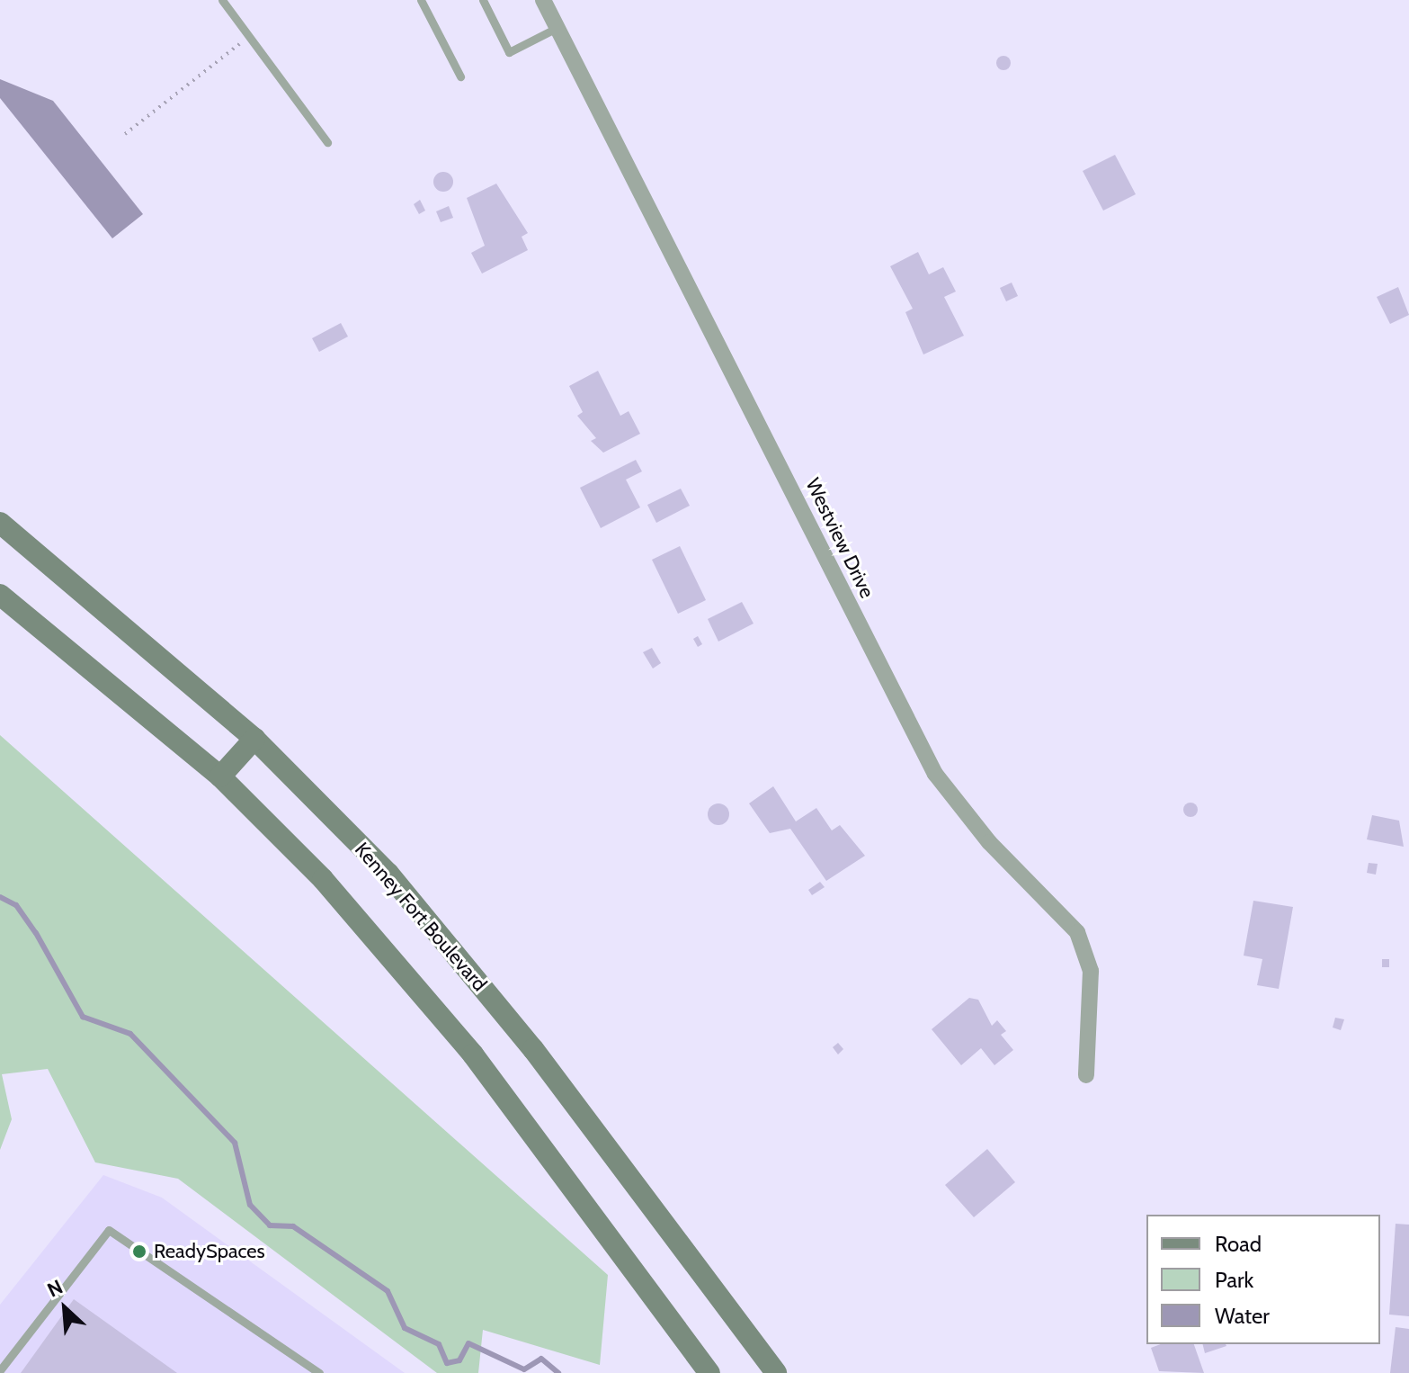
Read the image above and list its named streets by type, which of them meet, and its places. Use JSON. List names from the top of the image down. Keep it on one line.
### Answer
{"streets":{"main road":["Kenney Fort Boulevard"],"street":["Westview Drive"]},"places":["ReadySpaces"],"legend":["Road","Park","Water"],"north":"top left"}
